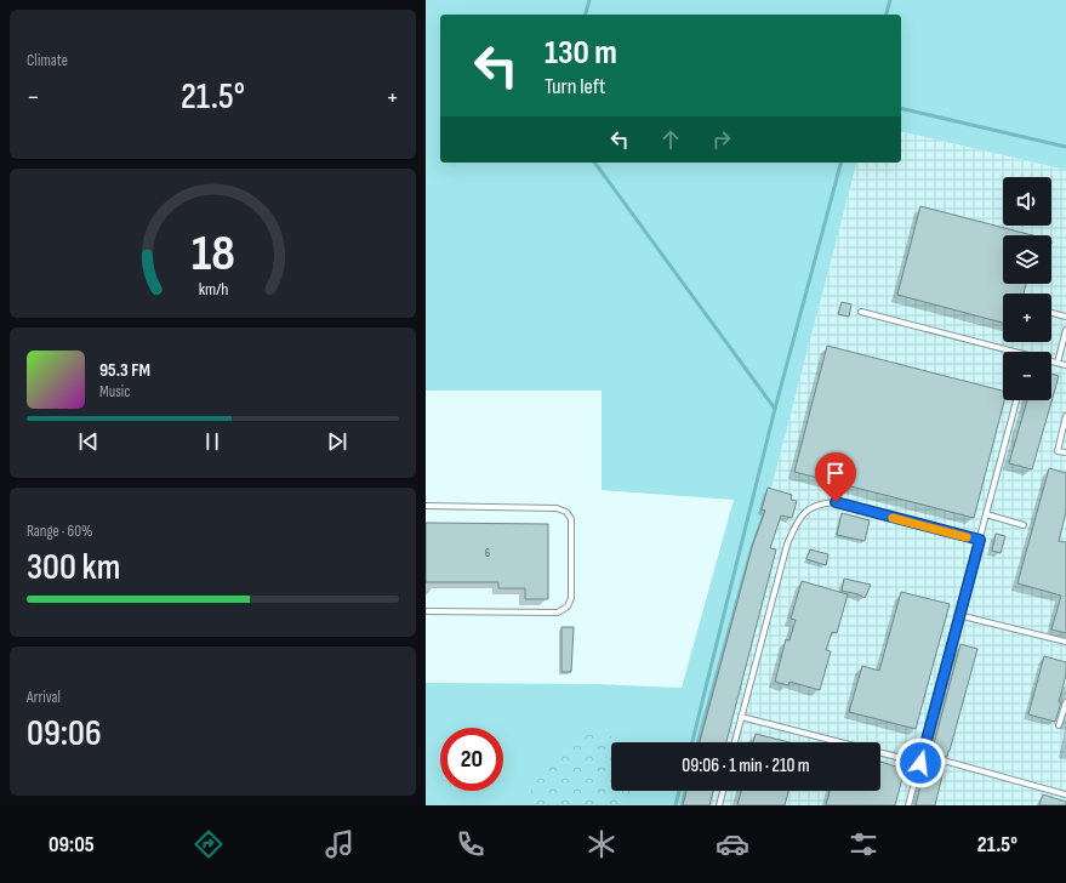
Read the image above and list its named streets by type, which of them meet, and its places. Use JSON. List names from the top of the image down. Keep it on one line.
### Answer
{"house_numbers":["6"],"page":{"tile":["Climate",["Range · 60%","300 km"],["Arrival","09:06"]],"turn":["130 m","Turn left"],"heat":["−","21.5°","+"],"map_buttons":["+","−"],"song":["95.3 FM","Music"],"limit":"20","trip":"09:06 · 1 min · 210 m","tabs":["09:05","21.5°"],"gauge":["18","km/h"]}}
